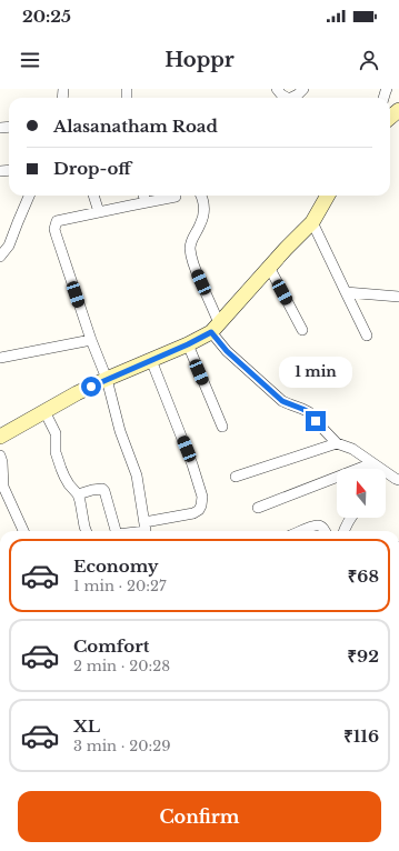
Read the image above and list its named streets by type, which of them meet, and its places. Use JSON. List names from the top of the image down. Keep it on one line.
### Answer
{"north":"top","page":{"status":"20:25","header":"Hoppr","banner":["Alasanatham Road","Drop-off"],"bubble":"1 min","list":[{"name":"Economy","note":"1 min · 20:27","value":"₹68"},{"name":"Comfort","note":"2 min · 20:28","value":"₹92"},{"name":"XL","note":"3 min · 20:29","value":"₹116"}],"buttons":"Confirm"}}
